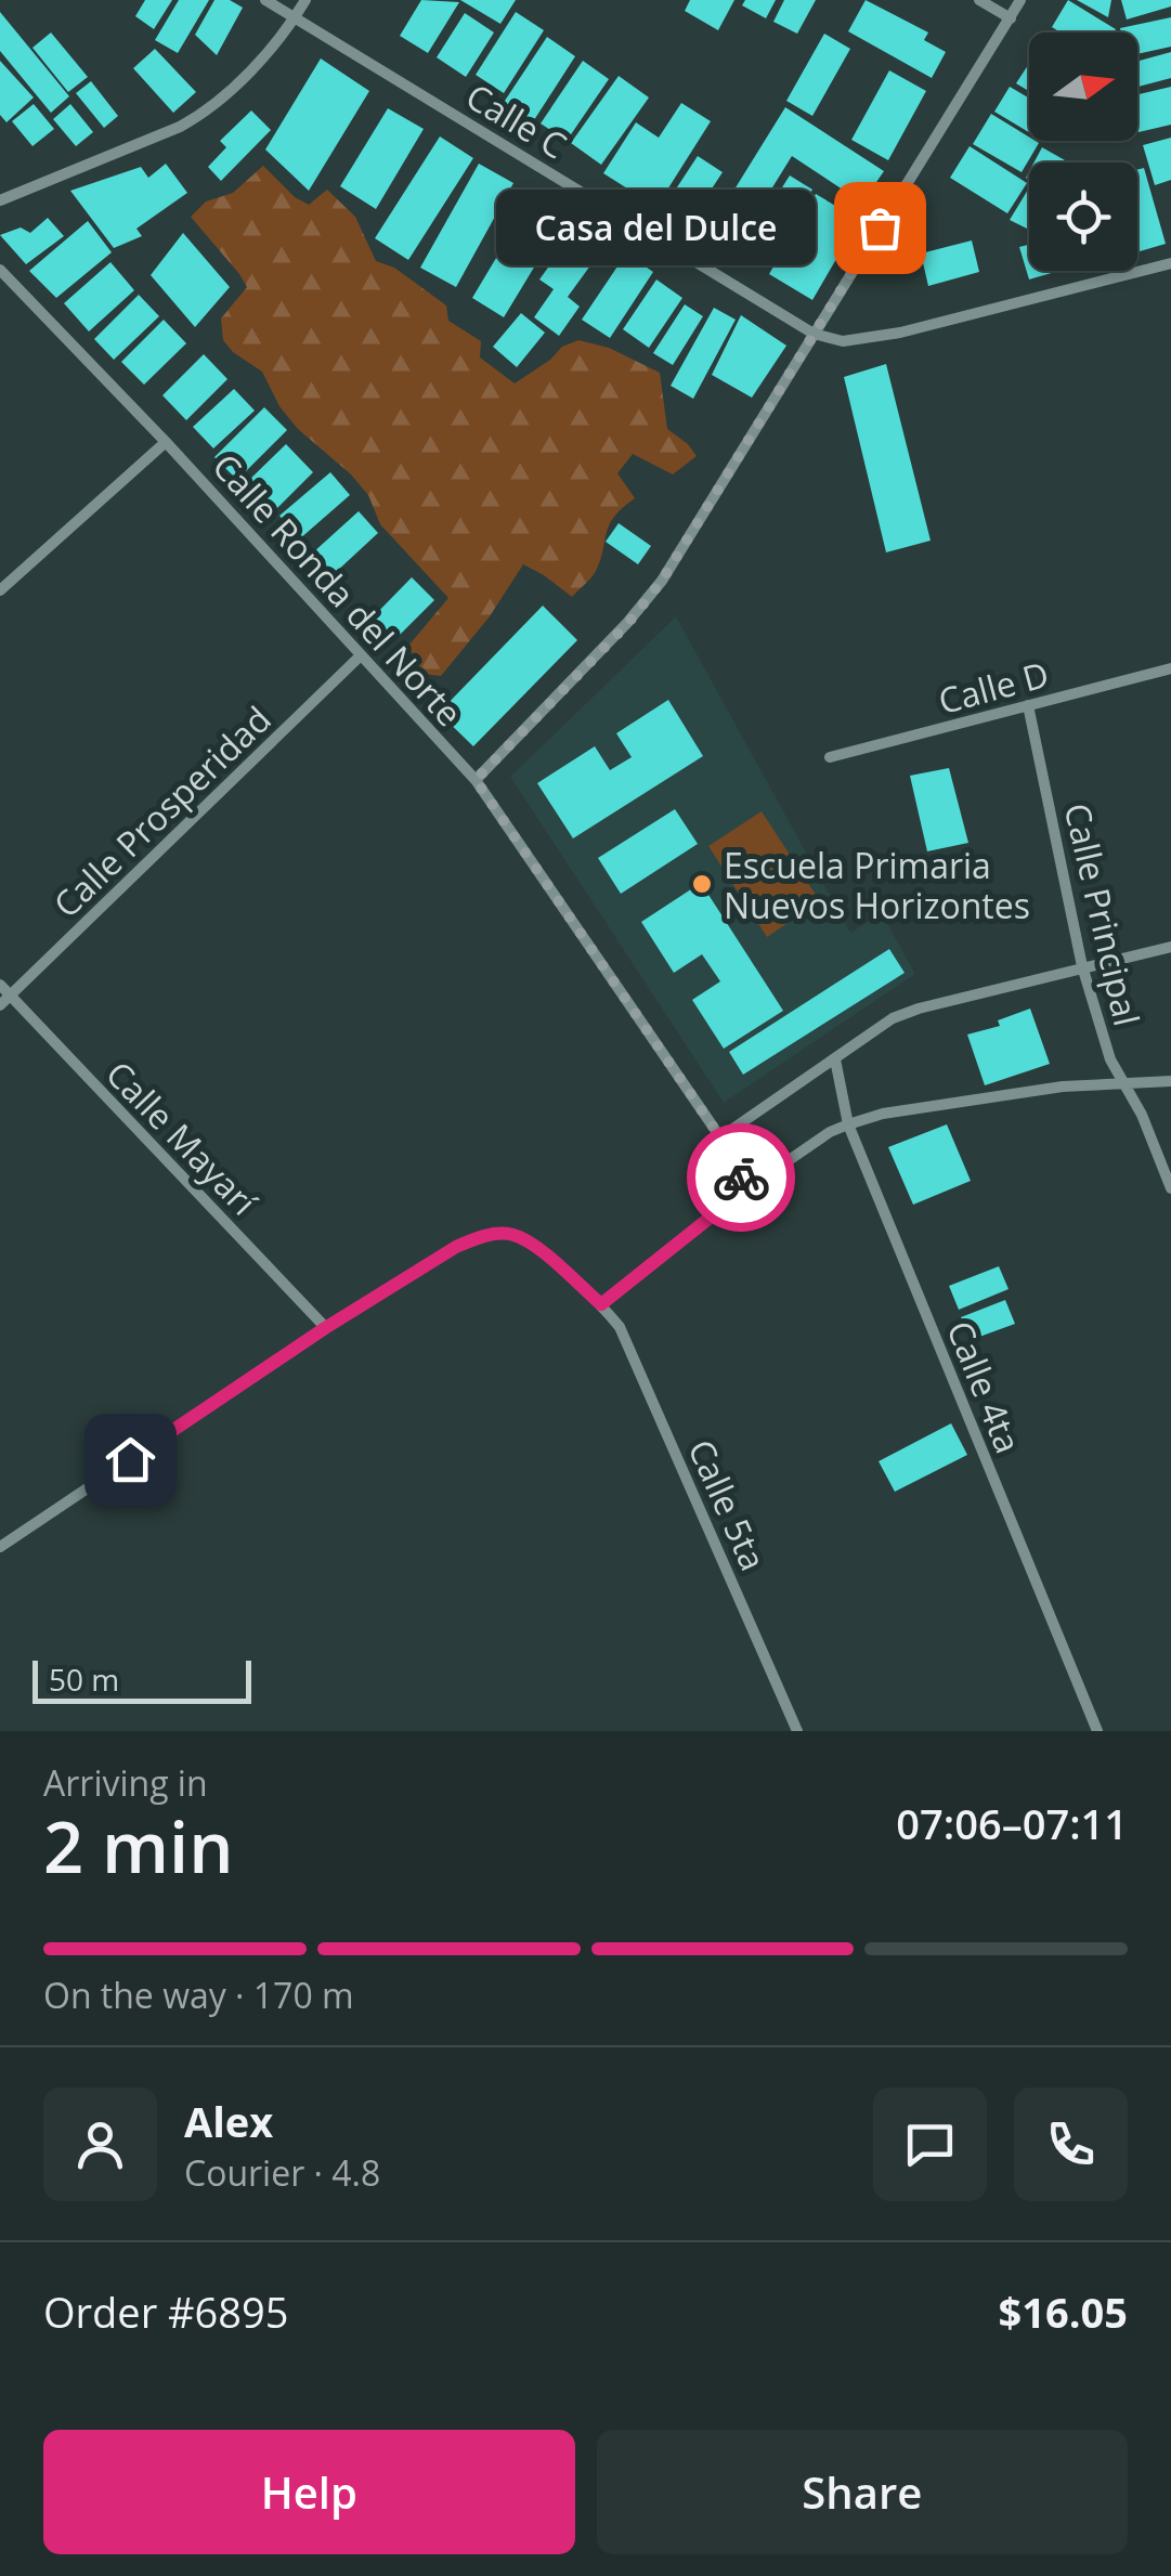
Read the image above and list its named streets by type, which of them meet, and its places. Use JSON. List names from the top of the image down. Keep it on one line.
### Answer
{"streets":{"street":["Calle C","Calle Ronda del Norte","Calle D","Calle Prosperidad","Calle Principal","Calle Mayarí","Calle 4ta","Calle 5ta"]},"crossings":[["Calle Ronda del Norte","Calle Prosperidad"],["Calle D","Calle Principal"],["Calle Prosperidad","Calle Mayarí"],["Calle Mayarí","Calle 5ta"]],"places":["Casa del Dulce","Escuela Primaria Nuevos Horizontes"],"scale_bar":"50 m","north":"right","page":{"bubble":"Casa del Dulce","scale":"50 m","heading":["2 min","Arriving in","07:06–07:11"],"panel":["Alex","Courier · 4.8","Order #6895","$16.05"],"bar":"On the way · 170 m","buttons":["Help","Share"]}}
